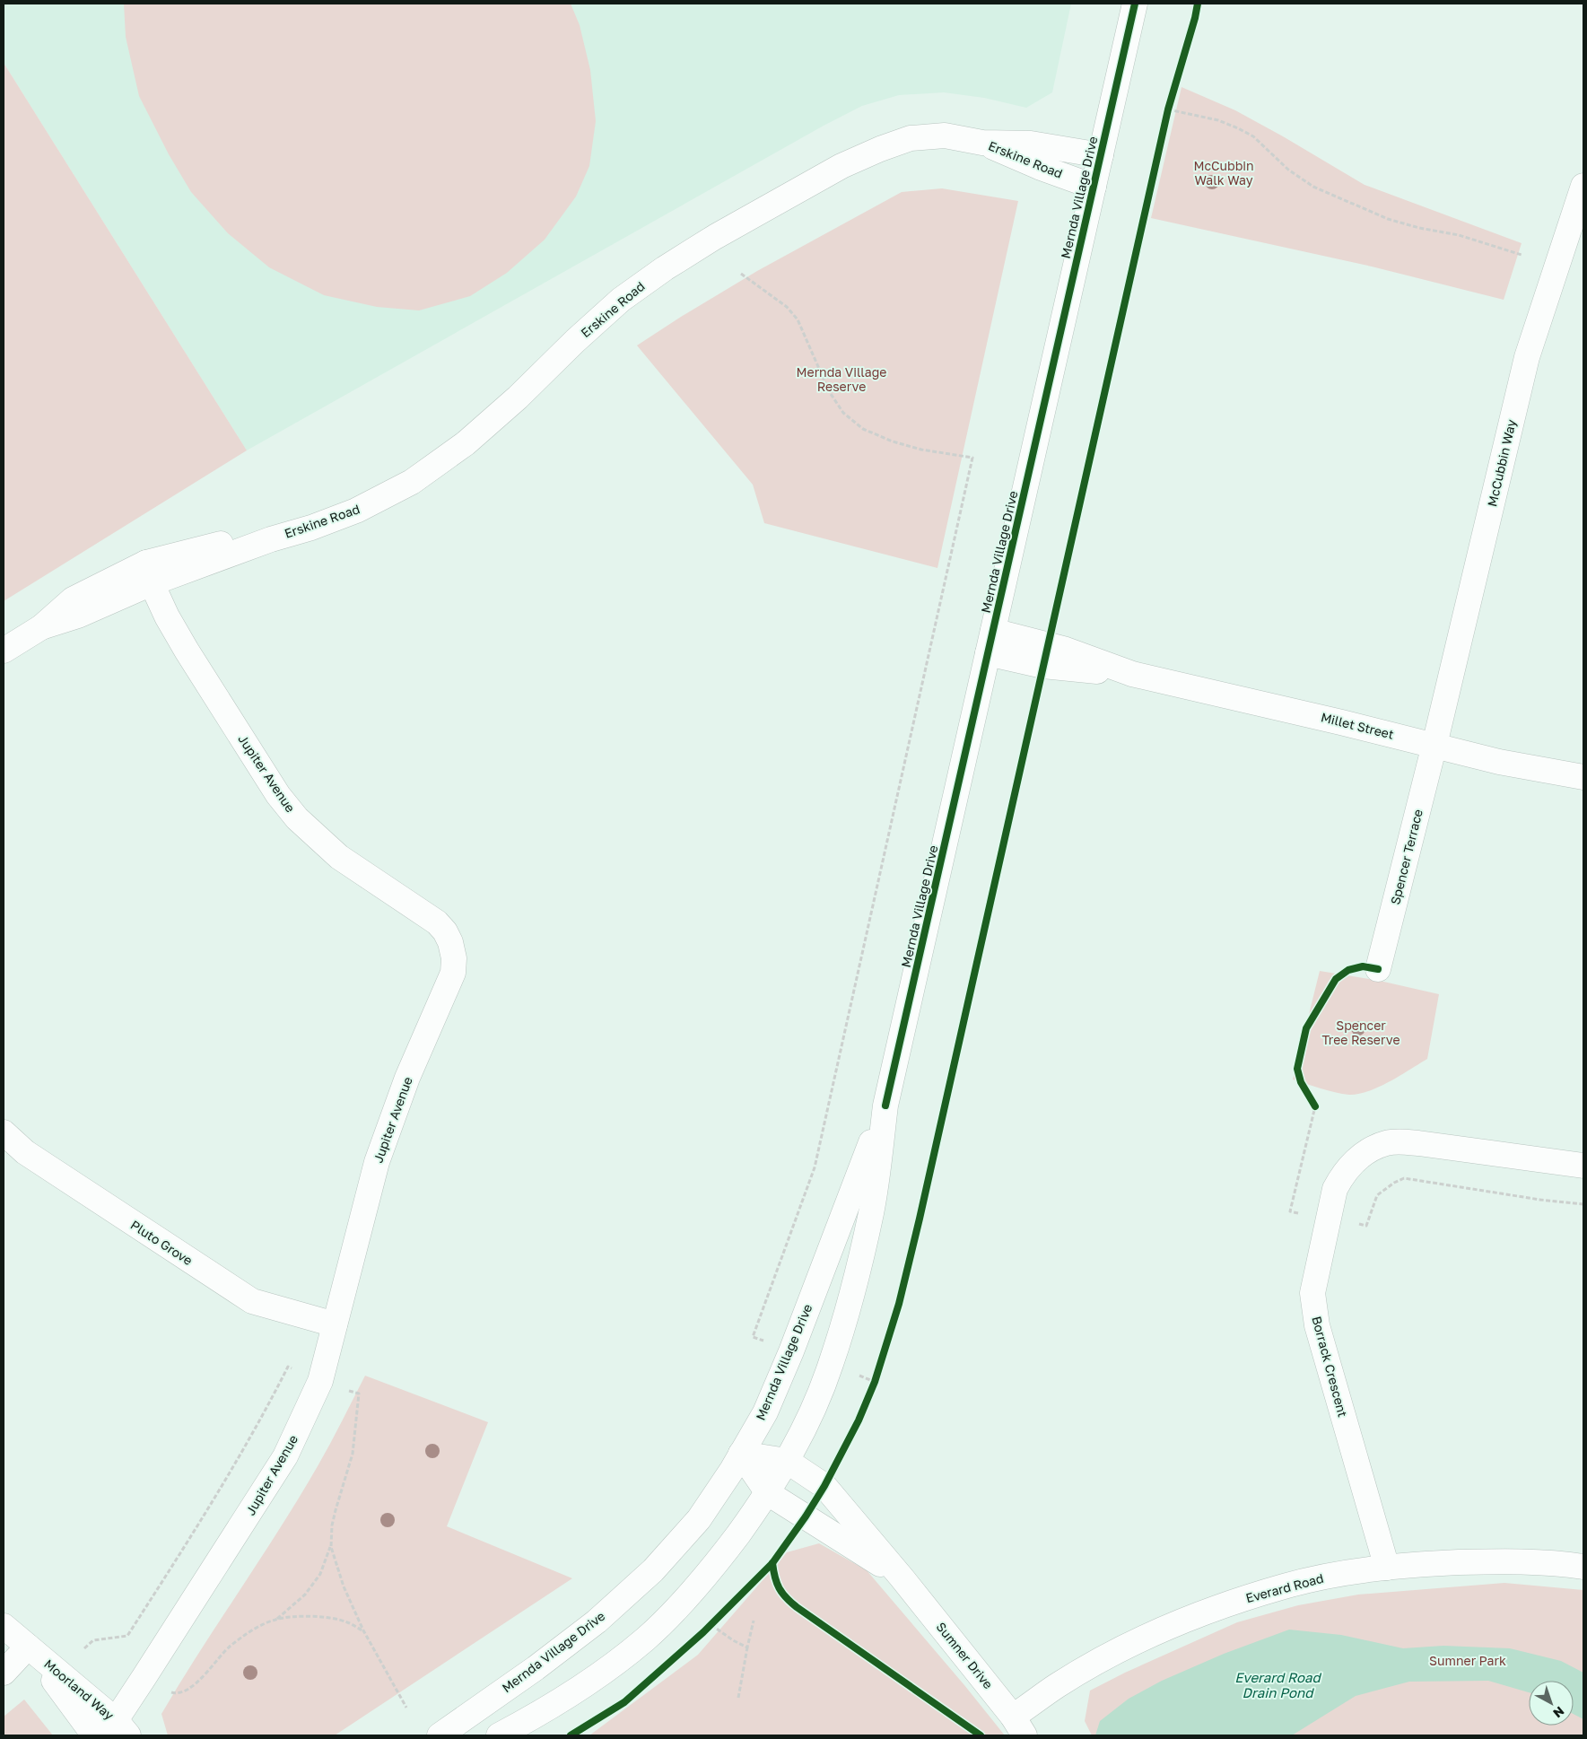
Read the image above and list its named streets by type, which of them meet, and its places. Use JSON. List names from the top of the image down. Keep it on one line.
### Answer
{"streets":{"street":["Erskine Road","Mernda Village Drive","McCubbin Way","Millet Street","Jupiter Avenue","Spencer Terrace","Pluto Grove","Borrack Crescent","Everard Road","Sumner Drive","Moorland Way"]},"crossings":[["Erskine Road","Mernda Village Drive"],["Erskine Road","Jupiter Avenue"],["Mernda Village Drive","Millet Street"],["Mernda Village Drive","Sumner Drive"],["McCubbin Way","Millet Street"],["McCubbin Way","Spencer Terrace"],["Millet Street","Spencer Terrace"],["Jupiter Avenue","Pluto Grove"],["Jupiter Avenue","Moorland Way"],["Borrack Crescent","Everard Road"],["Everard Road","Sumner Drive"]],"water":["Everard Road Drain Pond"],"parks":["McCubbin Walk Way","Mernda Village Reserve","Spencer Tree Reserve","Sumner Park"],"north":"bottom right"}
